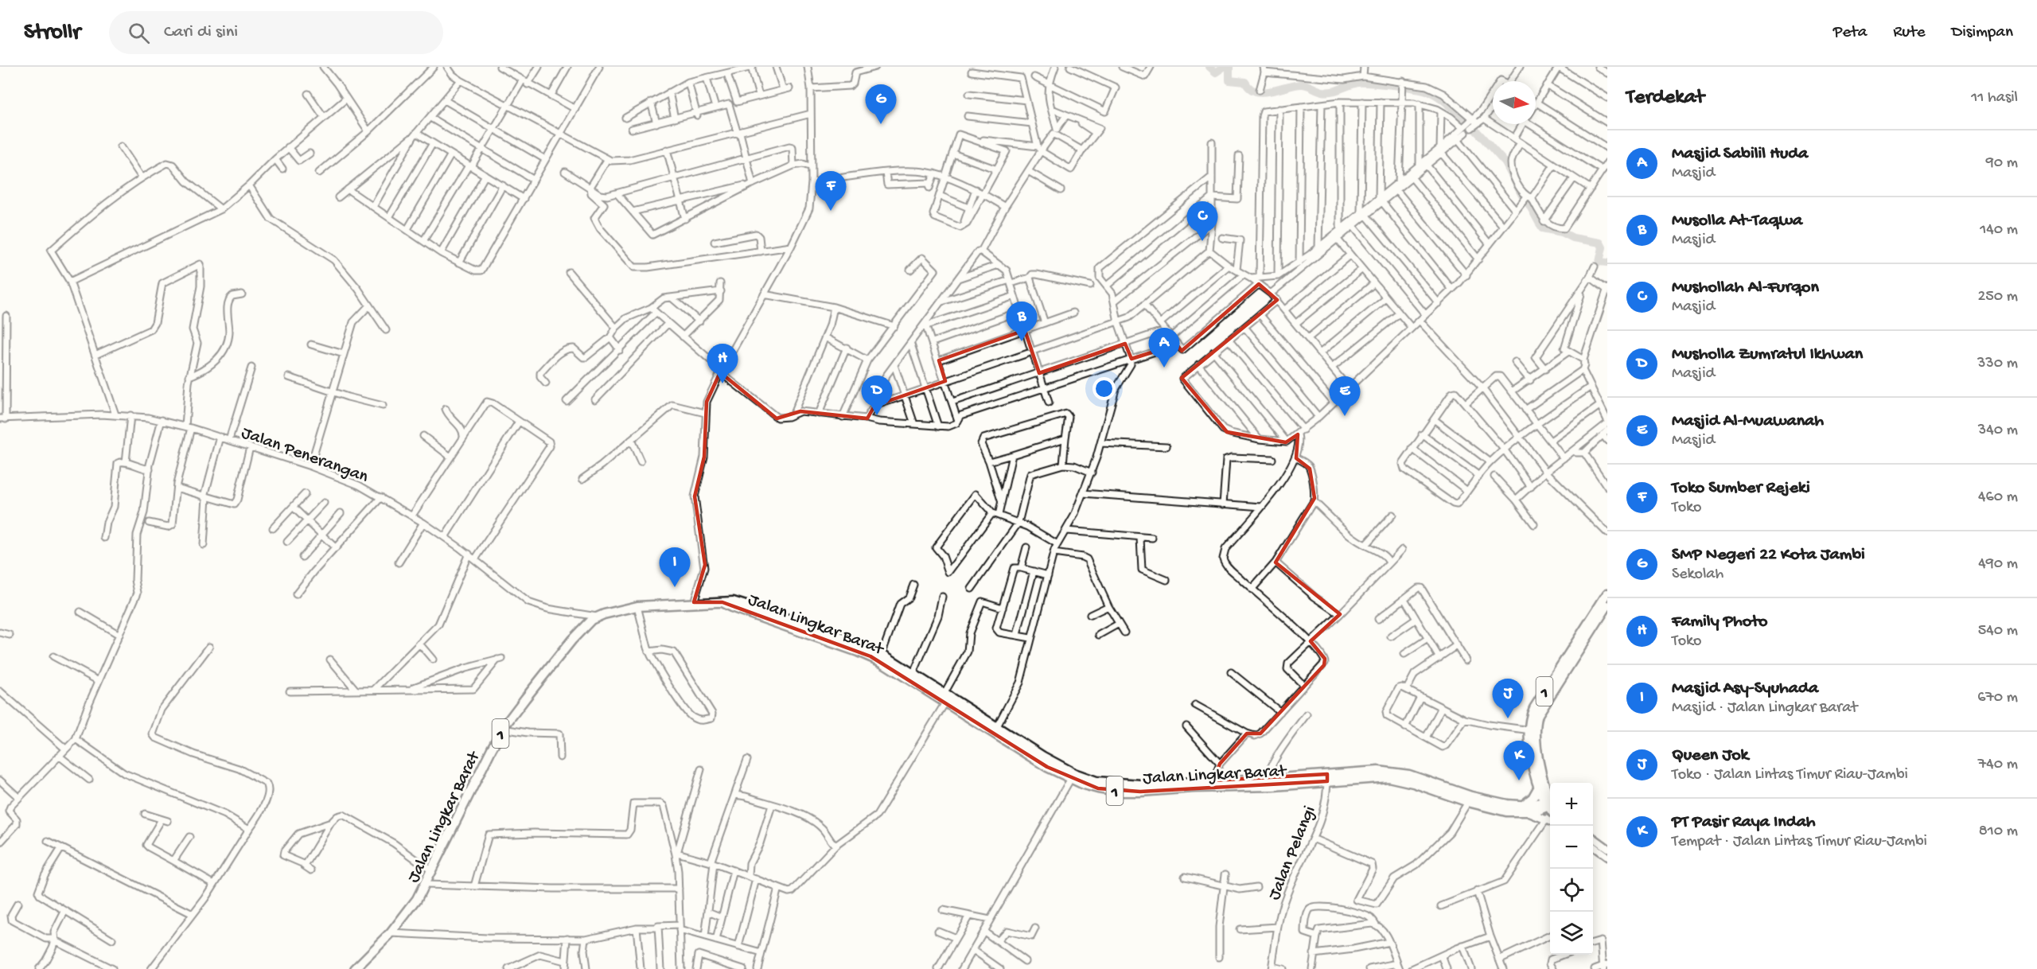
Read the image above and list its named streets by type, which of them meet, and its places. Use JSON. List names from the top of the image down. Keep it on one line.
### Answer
{"streets":{"highway":["Jalan Lingkar Barat","1"],"street":["Jalan Penerangan","Jalan Pelangi"]},"crossings":[["Jalan Penerangan","Jalan Lingkar Barat"],["Jalan Lingkar Barat","1"],["Jalan Lingkar Barat","Jalan Pelangi"]],"north":"right","page":{"header":"Strollr","search":"Cari di sini","nav":["Peta","Rute","Disimpan"],"heading":["Terdekat","11 hasil"],"pins":["G","F","C","B","A","H","D","E","I","J","K"],"list":[{"mark":"A","name":"Masjid Sabilil Huda","note":"Masjid","value":"90 m"},{"mark":"B","name":"Musolla At-Taqwa","note":"Masjid","value":"140 m"},{"mark":"C","name":"Mushollah Al-Furqon","note":"Masjid","value":"250 m"},{"mark":"D","name":"Musholla Zumratul Ikhwan","note":"Masjid","value":"330 m"},{"mark":"E","name":"Masjid Al-Muawanah","note":"Masjid","value":"340 m"},{"mark":"F","name":"Toko Sumber Rejeki","note":"Toko","value":"460 m"},{"mark":"G","name":"SMP Negeri 22 Kota Jambi","note":"Sekolah","value":"490 m"},{"mark":"H","name":"Family Photo","note":"Toko","value":"540 m"},{"mark":"I","name":"Masjid Asy-Syuhada","note":"Masjid · Jalan Lingkar Barat","value":"670 m"},{"mark":"J","name":"Queen Jok","note":"Toko · Jalan Lintas Timur Riau-Jambi","value":"740 m"},{"mark":"K","name":"PT Pasir Raya Indah","note":"Tempat · Jalan Lintas Timur Riau-Jambi","value":"810 m"}],"map_buttons":["+","−"]}}
